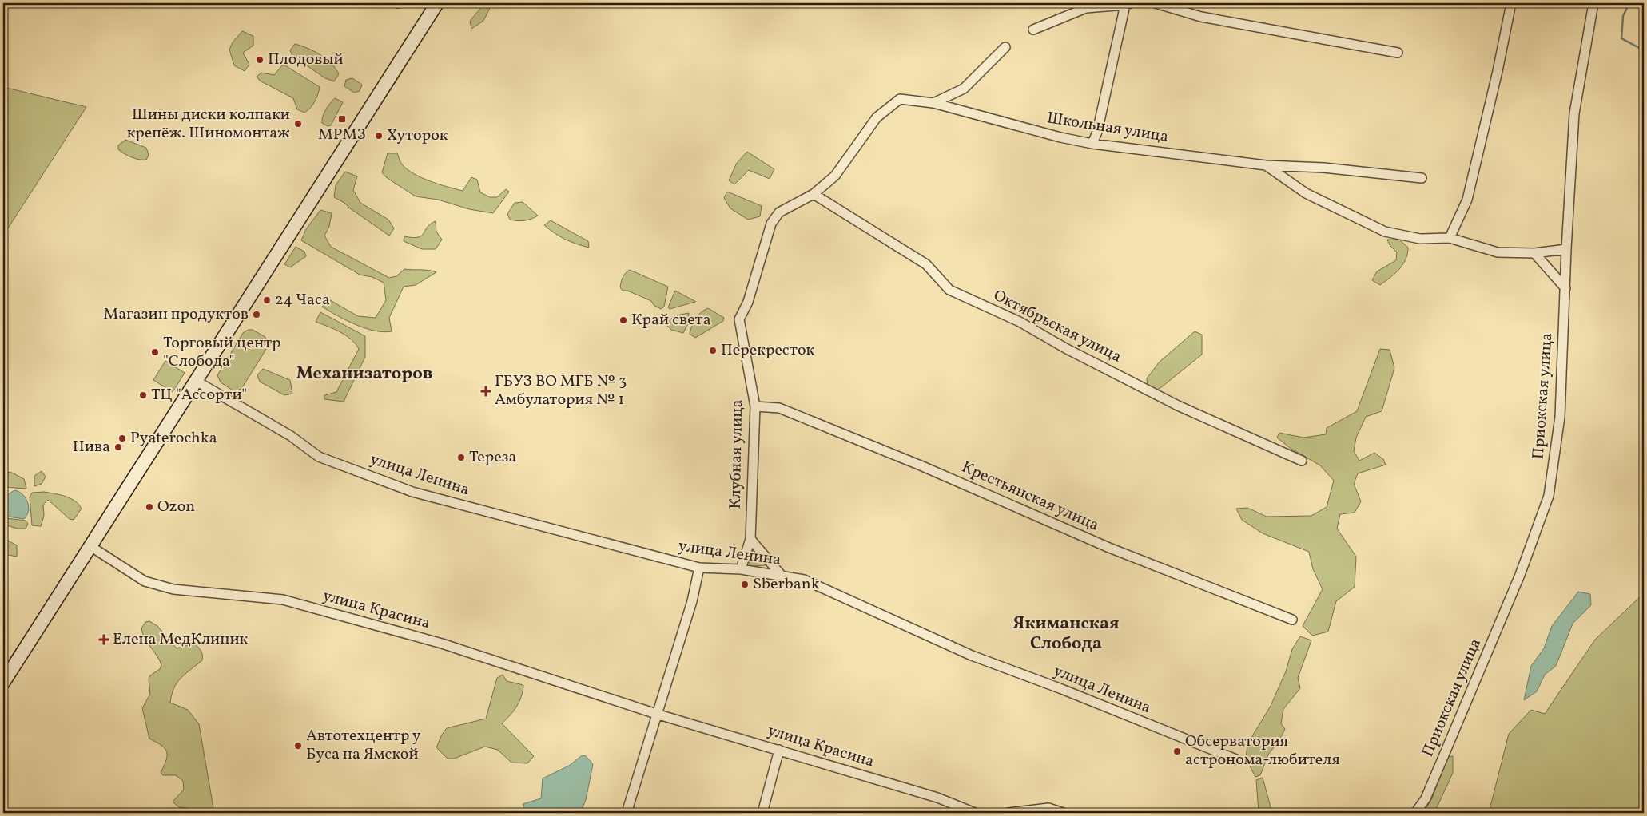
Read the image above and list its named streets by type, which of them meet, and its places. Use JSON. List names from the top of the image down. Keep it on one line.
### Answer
{"streets":{"street":["Школьная улица","Октябрьская улица","Приокская улица","Клубная улица","улица Ленина","Крестьянская улица","улица Красина"]},"crossings":[["Школьная улица","Приокская улица"],["Школьная улица","Клубная улица"],["Октябрьская улица","Клубная улица"],["Клубная улица","улица Ленина"],["Клубная улица","Крестьянская улица"]],"districts":["Механизаторов","Якиманская Слобода"],"places":{"other":["Плодовый","Шины диски колпаки крепёж. Шиномонтаж","Хуторок","24 Часа","Магазин продуктов","Край света","Перекресток","Торговый центр \"Слобода\"","ТЦ \"Ассорти\"","Pyaterochka","Нива","Тереза","Ozon","Sberbank","Автотехцентр у Буса на Ямской","Обсерватория астронома-любителя"],"transit":["МРМЗ"],"health":["ГБУЗ ВО МГБ № 3 Амбулатория № 1","Елена МедКлиник"]}}
